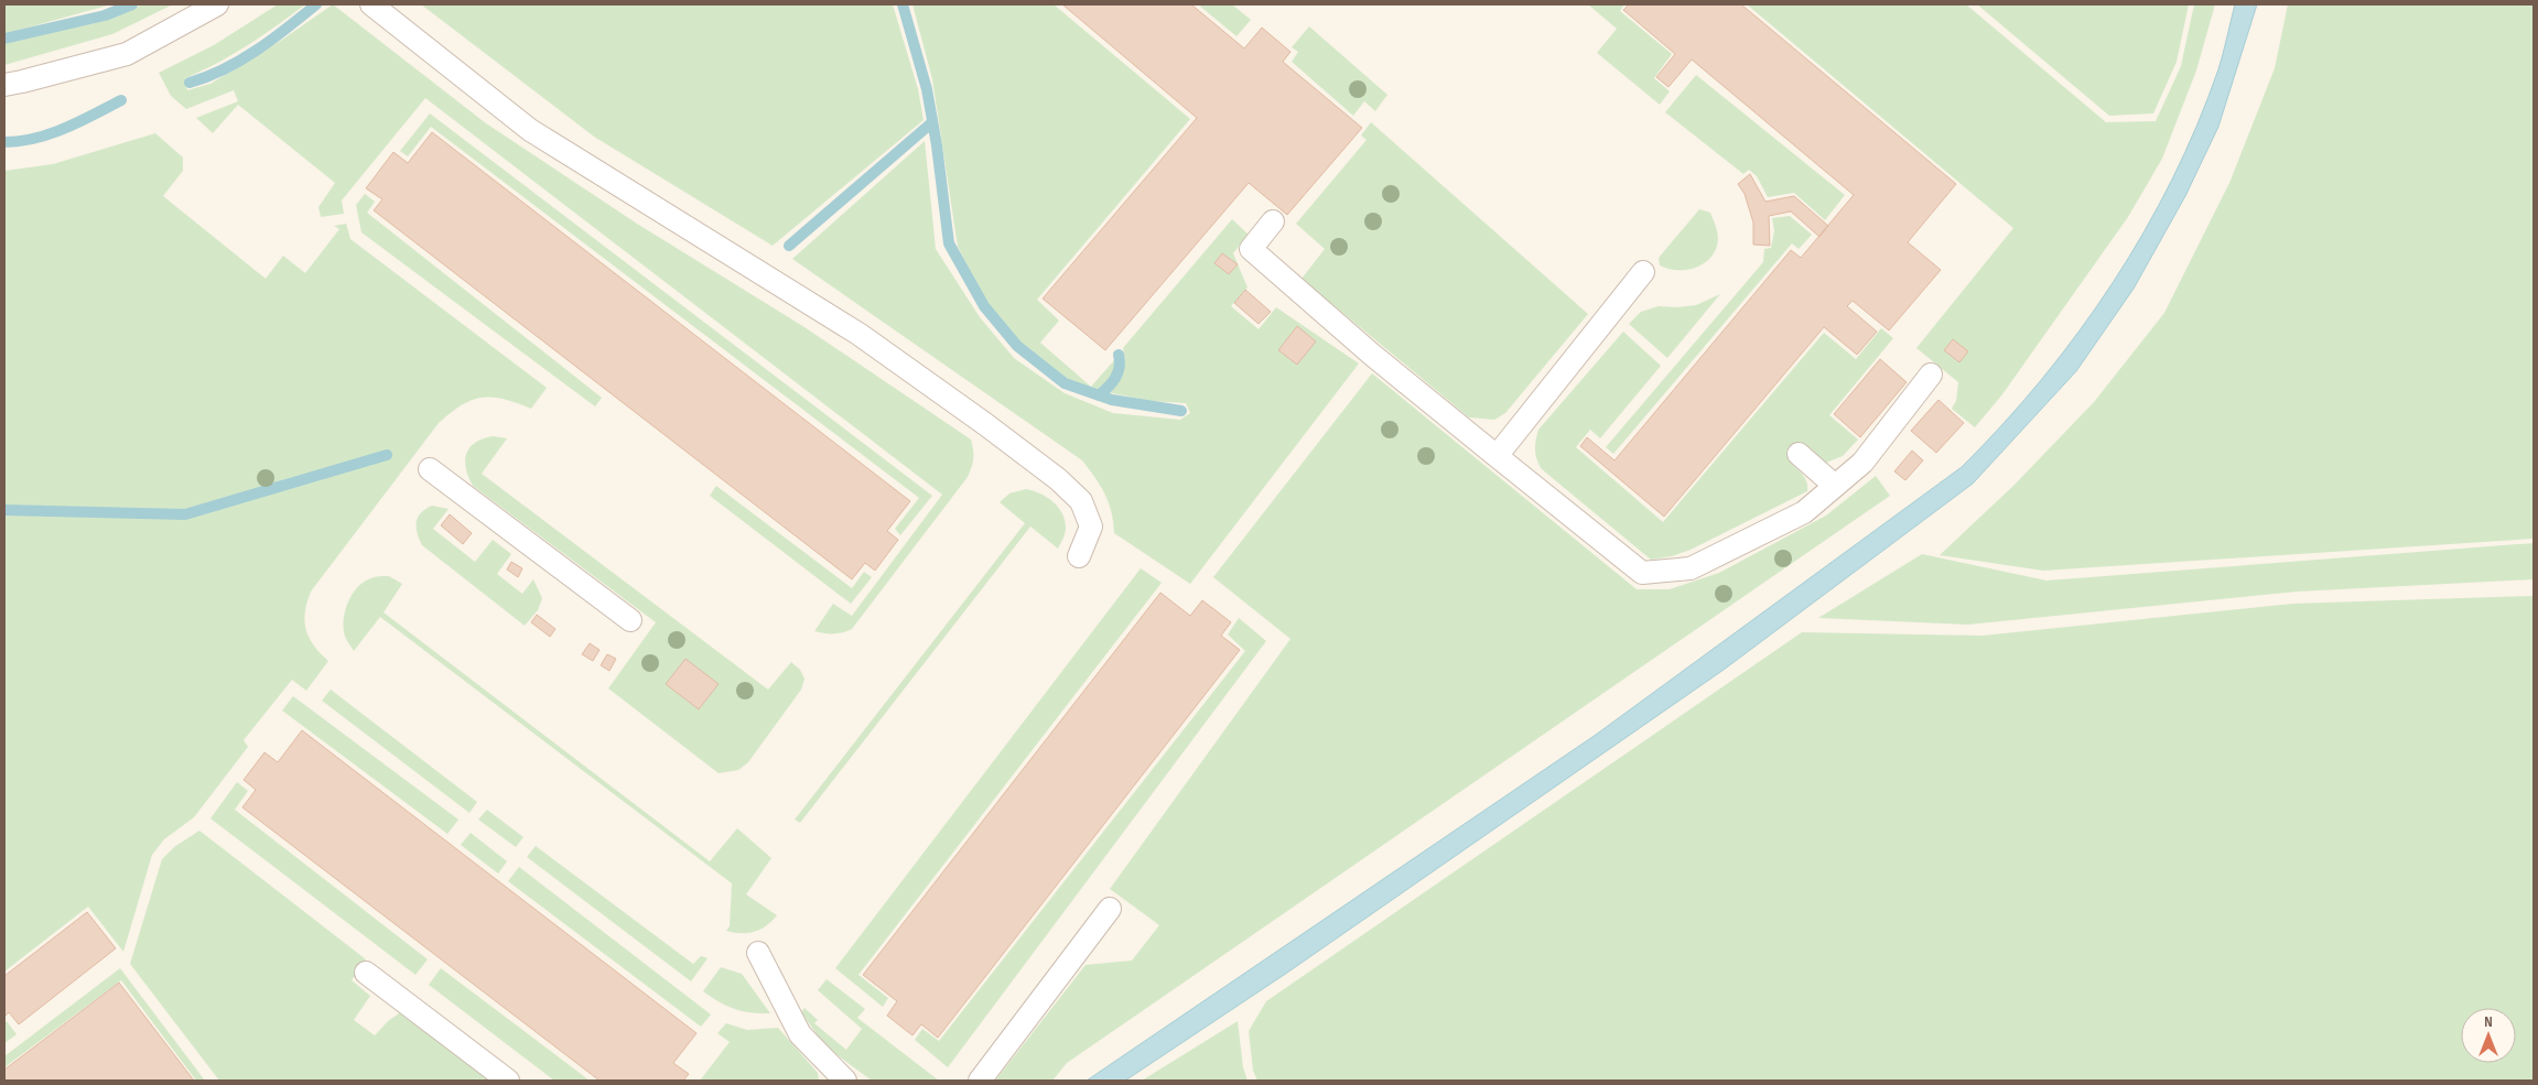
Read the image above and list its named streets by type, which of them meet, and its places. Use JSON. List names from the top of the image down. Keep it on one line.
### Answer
{"north":"top"}
